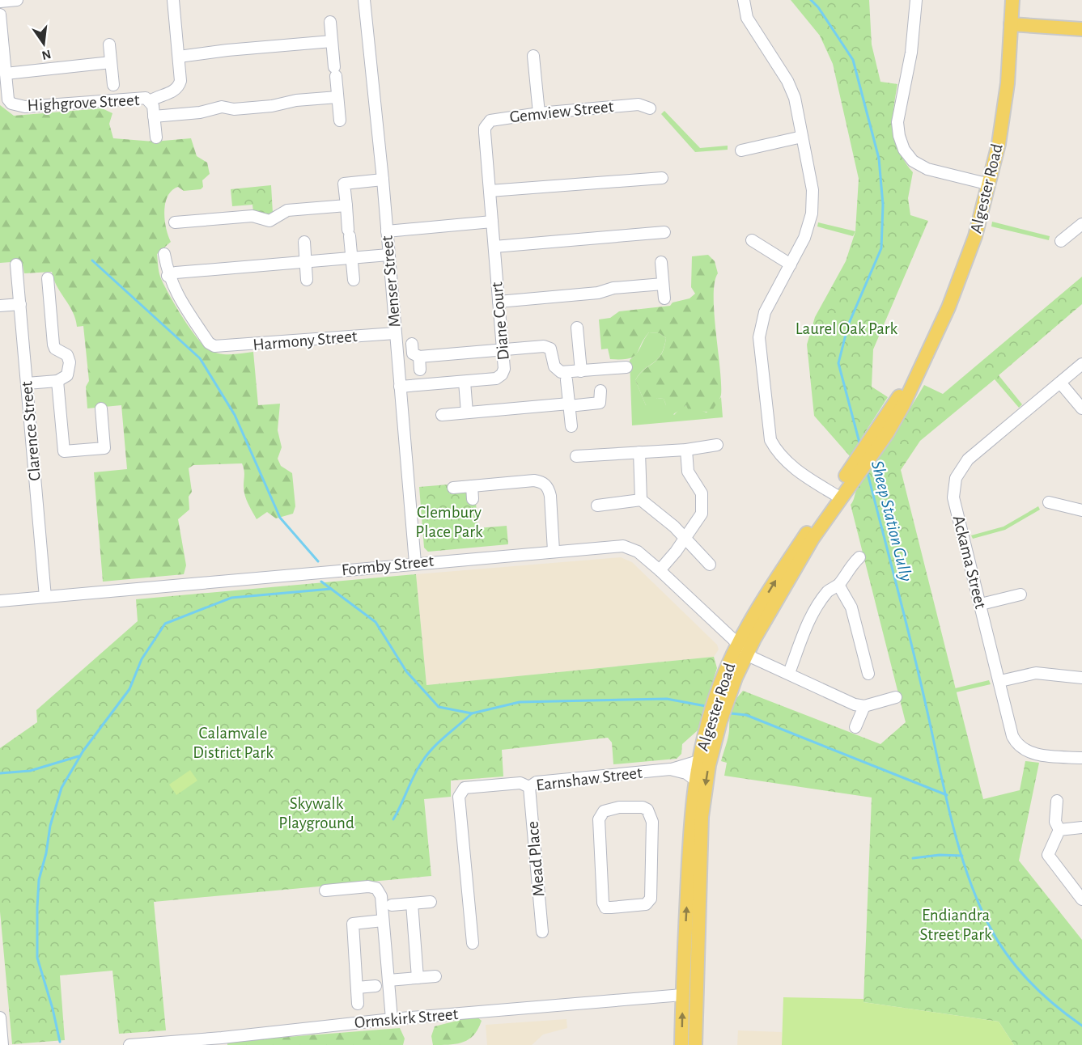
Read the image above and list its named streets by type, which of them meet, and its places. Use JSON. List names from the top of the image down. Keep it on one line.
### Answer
{"streets":{"main road":["Algester Road"],"street":["Highgrove Street","Gemview Street","Menser Street","Diane Court","Harmony Street","Clarence Street","Ackama Street","Formby Street","Earnshaw Street","Mead Place","Ormskirk Street"]},"crossings":[["Gemview Street","Diane Court"],["Algester Road","Formby Street"],["Algester Road","Earnshaw Street"],["Algester Road","Ormskirk Street"],["Menser Street","Diane Court"],["Menser Street","Harmony Street"],["Menser Street","Formby Street"],["Clarence Street","Formby Street"],["Earnshaw Street","Mead Place"]],"water":["Sheep Station Gully"],"parks":["Laurel Oak Park","Clembury Place Park","Calamvale District Park","Skywalk Playground","Endiandra Street Park"],"north":"bottom"}
